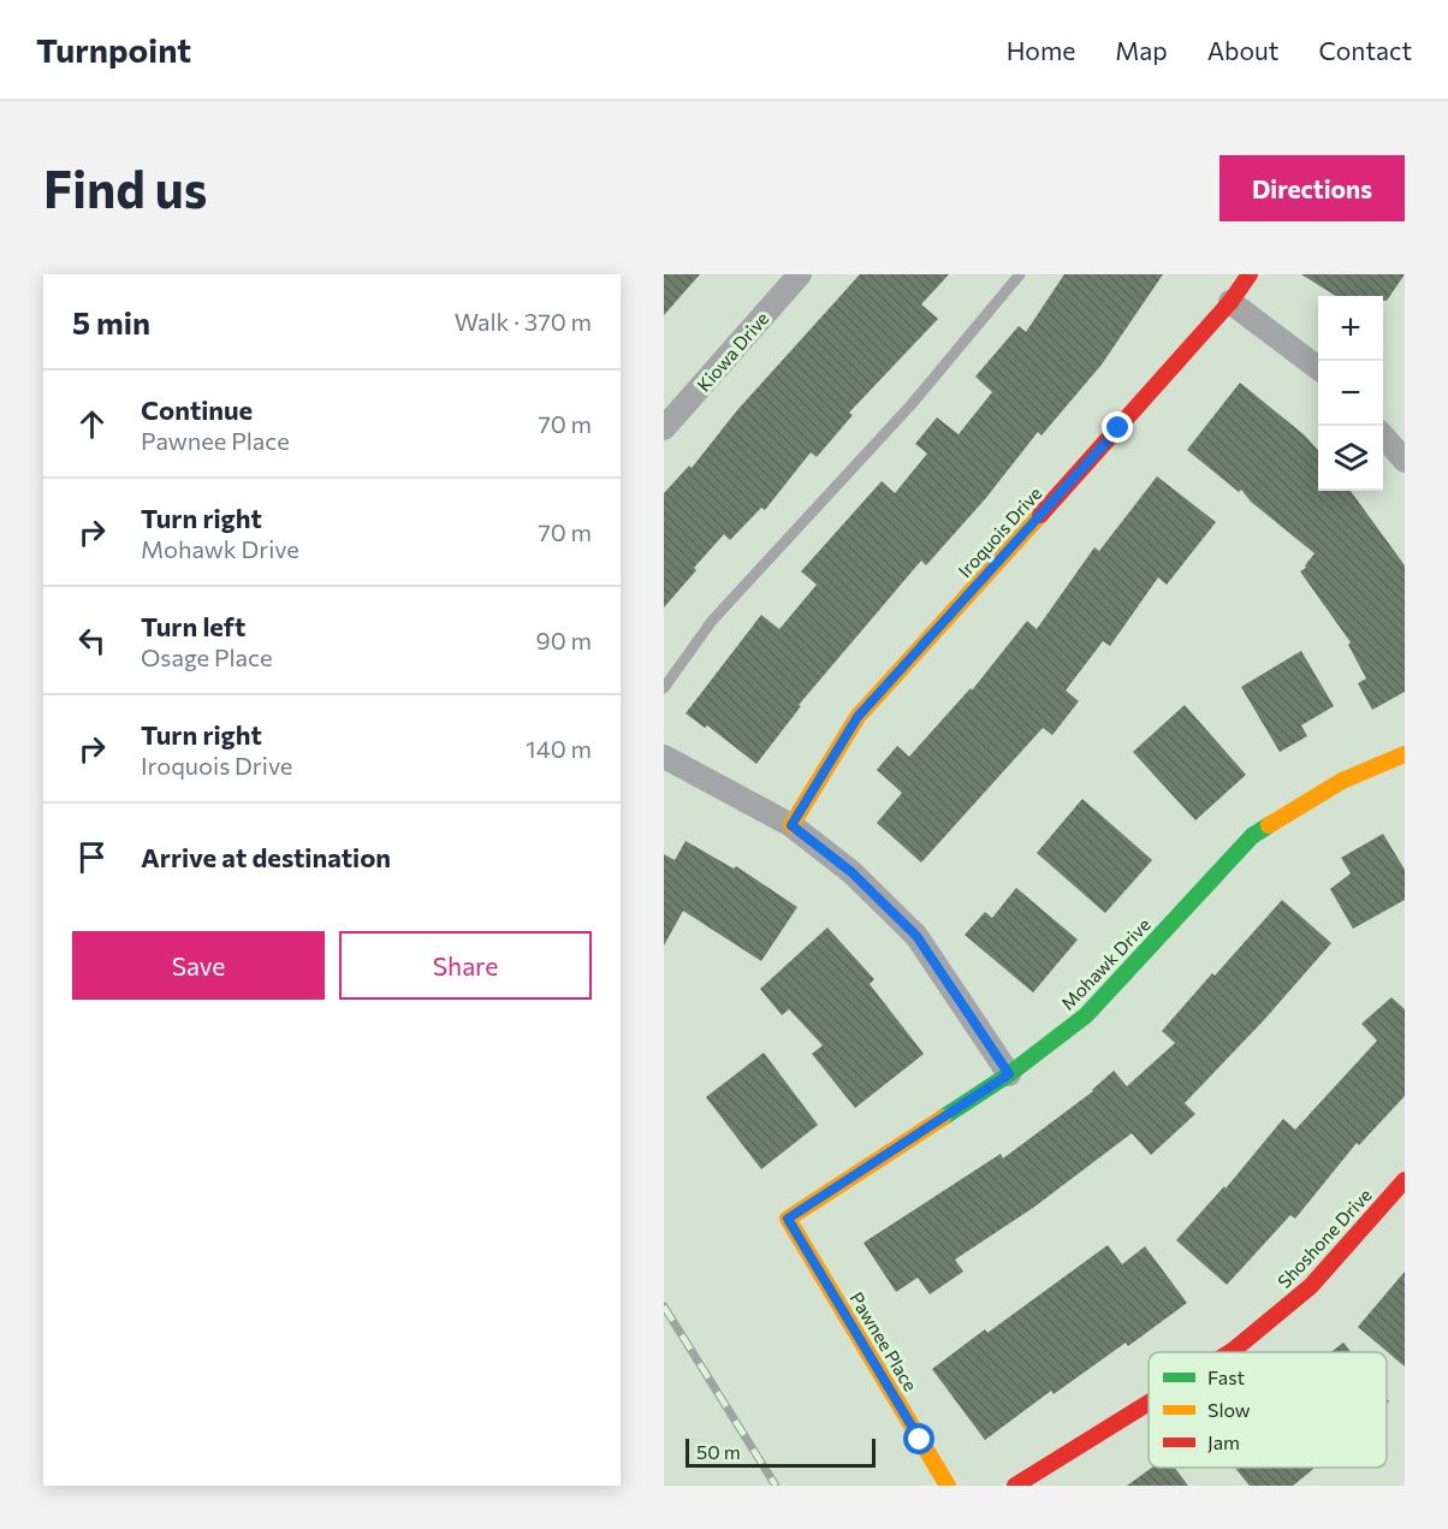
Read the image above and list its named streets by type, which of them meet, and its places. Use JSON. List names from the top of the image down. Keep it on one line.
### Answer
{"streets":{"street":["Kiowa Drive","Iroquois Drive","Mohawk Drive","Shoshone Drive","Pawnee Place"]},"crossings":[["Mohawk Drive","Pawnee Place"]],"legend":["Fast","Slow","Jam"],"scale_bar":"50 m","page":{"header":"Turnpoint","nav":["Home","Map","About","Contact"],"buttons":["Directions",["Save","Share"]],"title":"Find us","heading":["5 min","Walk · 370 m"],"map_buttons":["+","−"],"list":[["Continue","Pawnee Place","70 m"],["Turn right","Mohawk Drive","70 m"],["Turn left","Osage Place","90 m"],["Turn right","Iroquois Drive","140 m"],"Arrive at destination"],"scale":"50 m"}}
